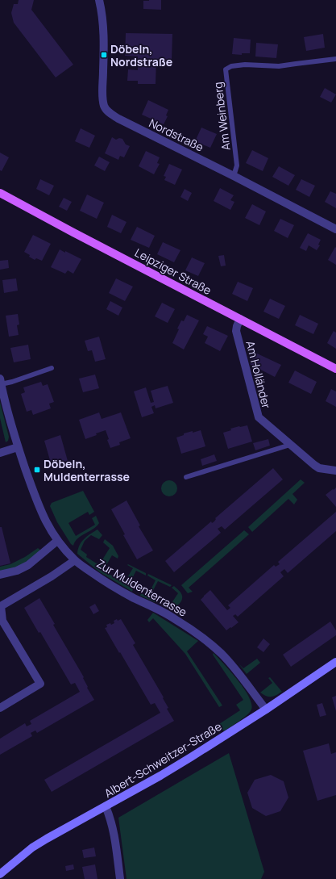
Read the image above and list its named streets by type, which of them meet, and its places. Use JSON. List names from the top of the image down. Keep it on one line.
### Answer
{"streets":{"main road":["Leipziger Straße"],"street":["Nordstraße","Am Holländer","Zur Muldenterrasse","Albert-Schweitzer-Straße"],"lane":["Am Weinberg"]},"crossings":[["Am Weinberg","Nordstraße"],["Leipziger Straße","Am Holländer"],["Zur Muldenterrasse","Albert-Schweitzer-Straße"]],"places":{"transit":["Döbeln, Nordstraße","Döbeln, Muldenterrasse"]}}
